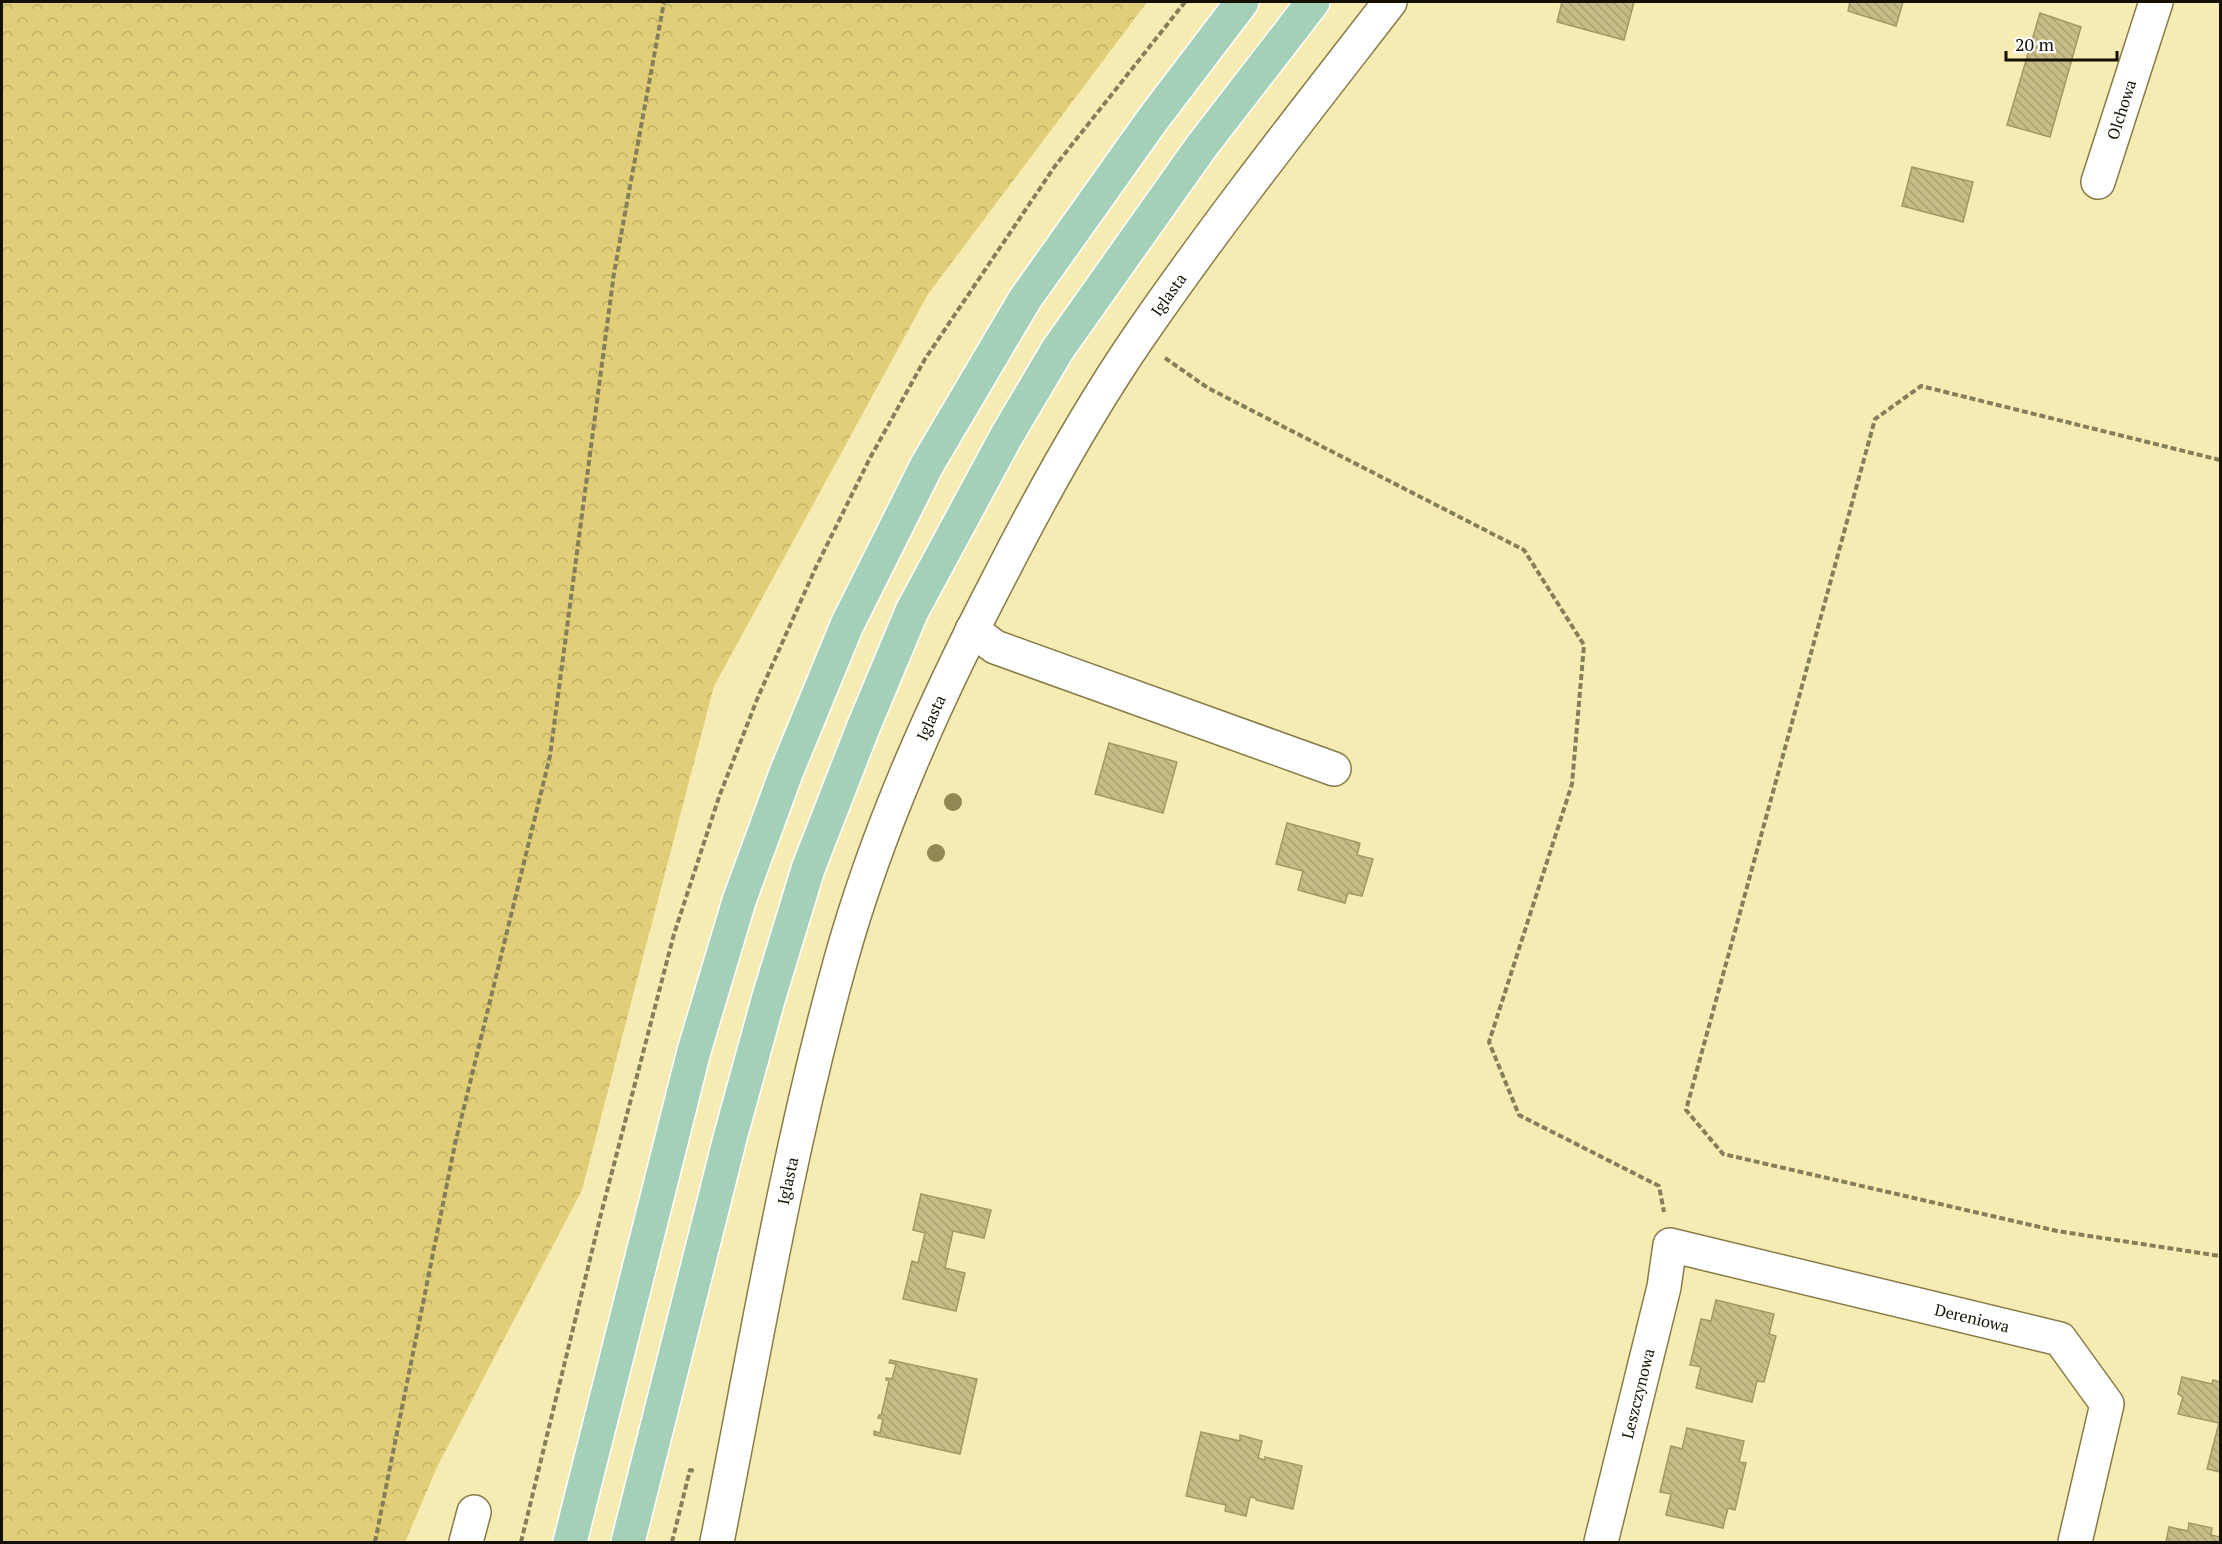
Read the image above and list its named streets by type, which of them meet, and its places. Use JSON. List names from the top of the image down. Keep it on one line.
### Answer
{"streets":{"street":["Olchowa","Iglasta","Dereniowa","Leszczynowa"]},"crossings":[["Dereniowa","Leszczynowa"]],"scale_bar":"20 m"}
